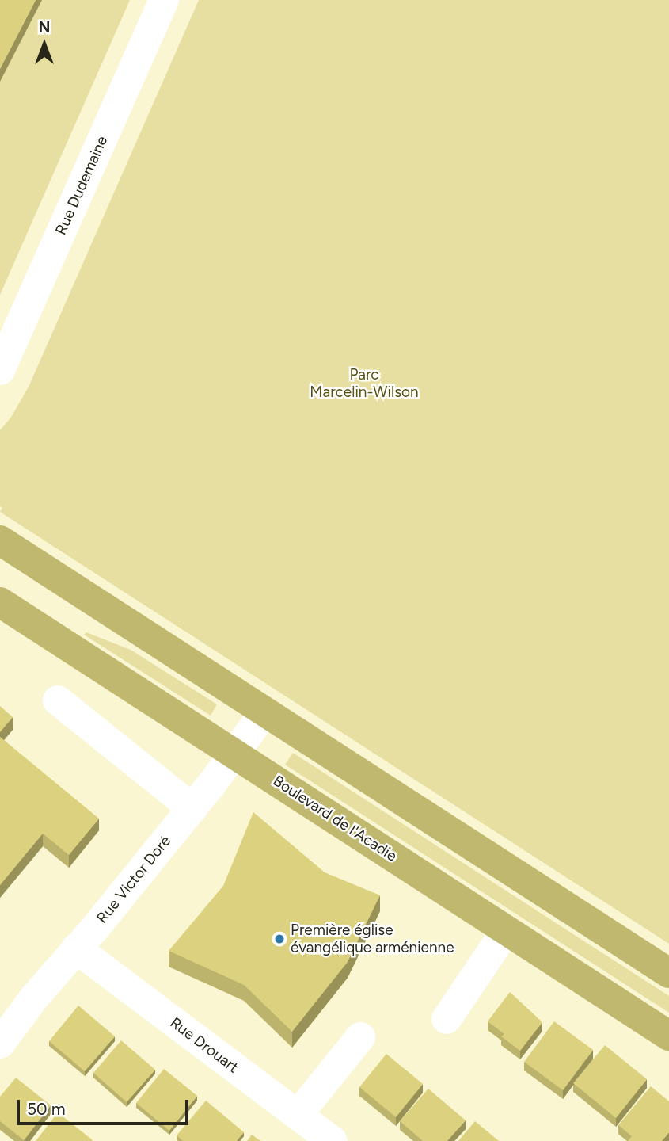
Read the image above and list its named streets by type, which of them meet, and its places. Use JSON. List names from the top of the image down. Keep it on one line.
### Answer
{"streets":{"main road":["Boulevard de l'Acadie"],"street":["Rue Dudemaine","Rue Victor Doré","Rue Drouart"]},"crossings":[["Boulevard de l'Acadie","Rue Victor Doré"],["Rue Victor Doré","Rue Drouart"]],"parks":["Parc Marcelin-Wilson"],"places":["Première église évangélique arménienne"],"scale_bar":"50 m","north":"top"}
